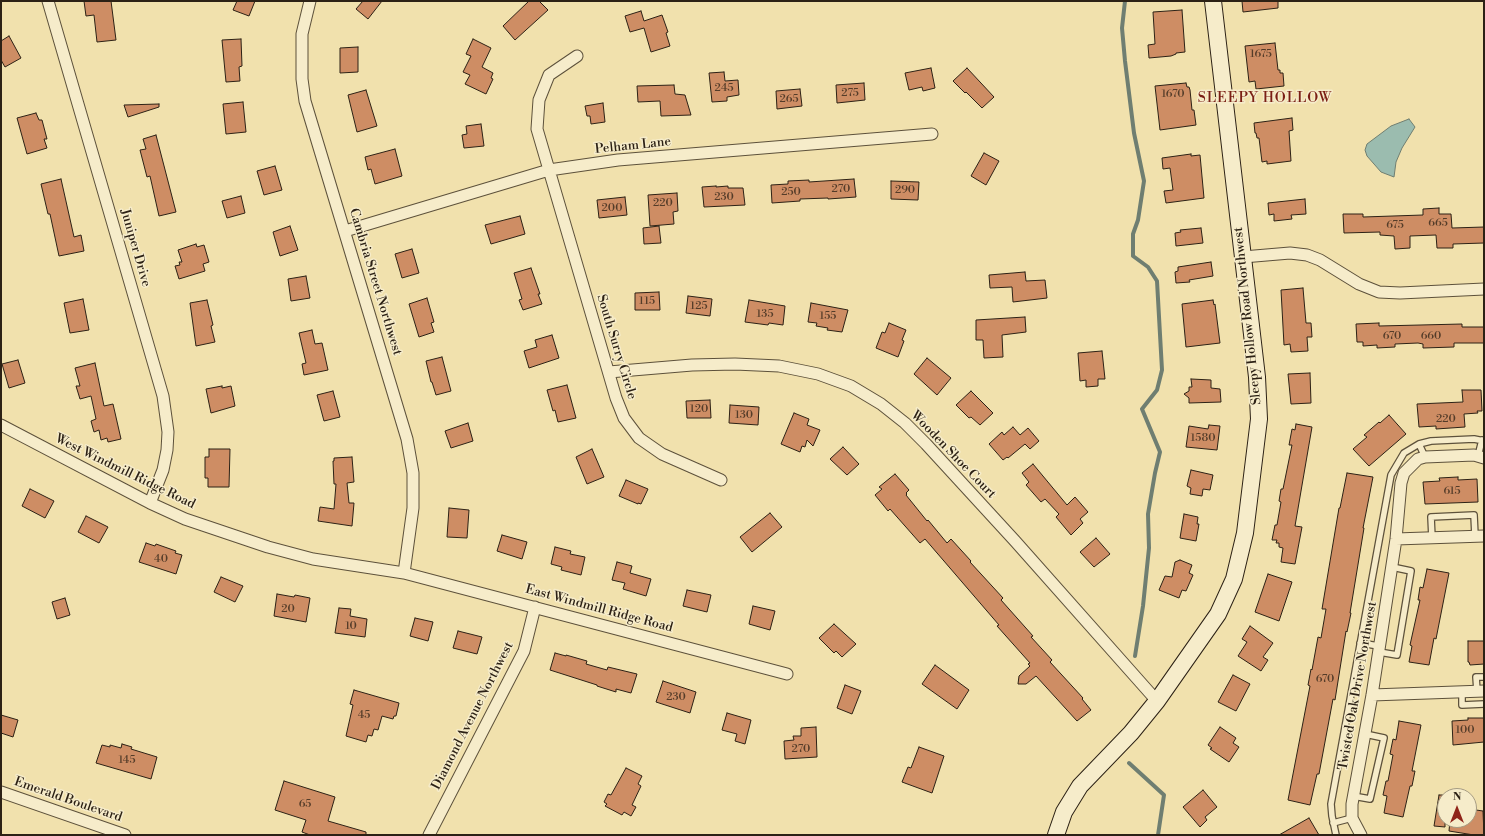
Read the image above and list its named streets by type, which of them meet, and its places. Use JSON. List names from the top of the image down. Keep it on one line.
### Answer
{"streets":{"street":["Pelham Lane","Juniper Drive","Cambria Street Northwest","Sleepy Hollow Road Northwest","South Surry Circle","Wooden Shoe Court","West Windmill Ridge Road","East Windmill Ridge Road","Twisted Oak Drive Northwest","Diamond Avenue Northwest","Emerald Boulevard"]},"crossings":[["Pelham Lane","Cambria Street Northwest"],["Pelham Lane","South Surry Circle"],["Juniper Drive","West Windmill Ridge Road"],["Cambria Street Northwest","West Windmill Ridge Road"],["Cambria Street Northwest","East Windmill Ridge Road"],["Sleepy Hollow Road Northwest","Wooden Shoe Court"],["South Surry Circle","Wooden Shoe Court"],["West Windmill Ridge Road","East Windmill Ridge Road"],["East Windmill Ridge Road","Diamond Avenue Northwest"]],"districts":["SLEEPY HOLLOW"],"house_numbers":["1675","245","275","1670","265","270","290","250","230","220","200","665","675","115","125","135","155","670","660","120","130","220","1580","615","40","20","10","670","230","45","100","270","145","65"],"north":"top"}
